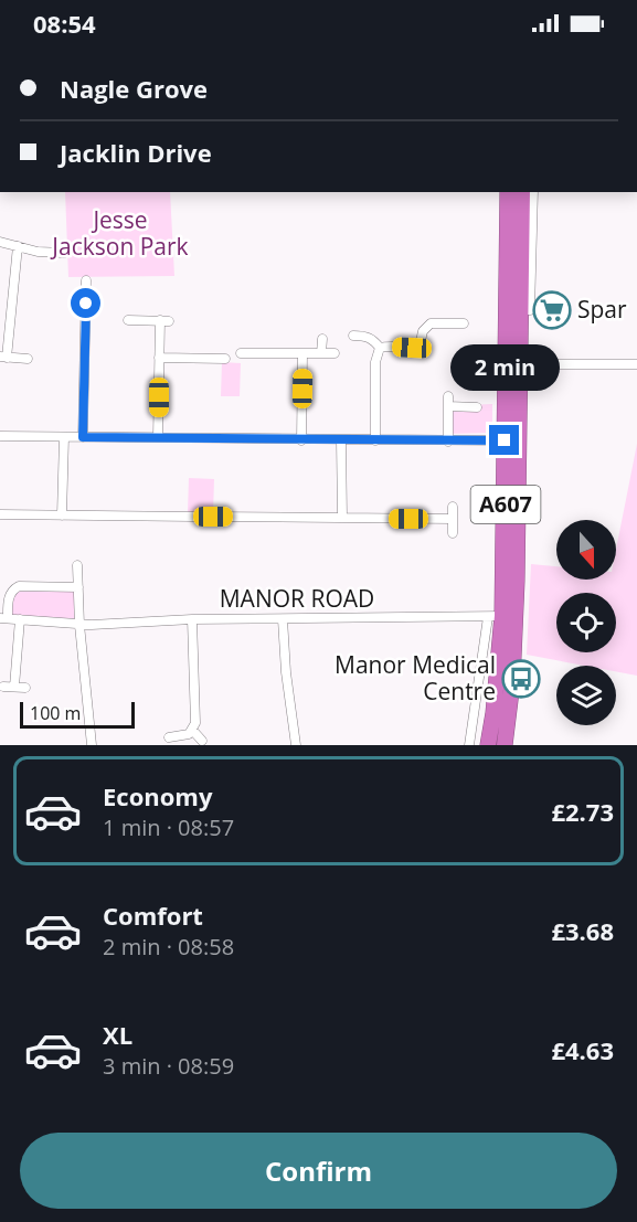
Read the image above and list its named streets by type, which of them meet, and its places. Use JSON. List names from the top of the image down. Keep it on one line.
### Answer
{"streets":{"highway":["A607"],"street":["MANOR ROAD"]},"crossings":[["A607","MANOR ROAD"]],"parks":["Jesse Jackson Park"],"places":{"supermarket":["Spar"],"bus stop":["Manor Medical Centre"]},"scale_bar":"100 m","north":"bottom","page":{"status":"08:54","banner":["Nagle Grove","Jacklin Drive"],"bubble":"2 min","scale":"100 m","list":[{"name":"Economy","note":"1 min · 08:57","value":"£2.73"},{"name":"Comfort","note":"2 min · 08:58","value":"£3.68"},{"name":"XL","note":"3 min · 08:59","value":"£4.63"}],"buttons":"Confirm"}}
